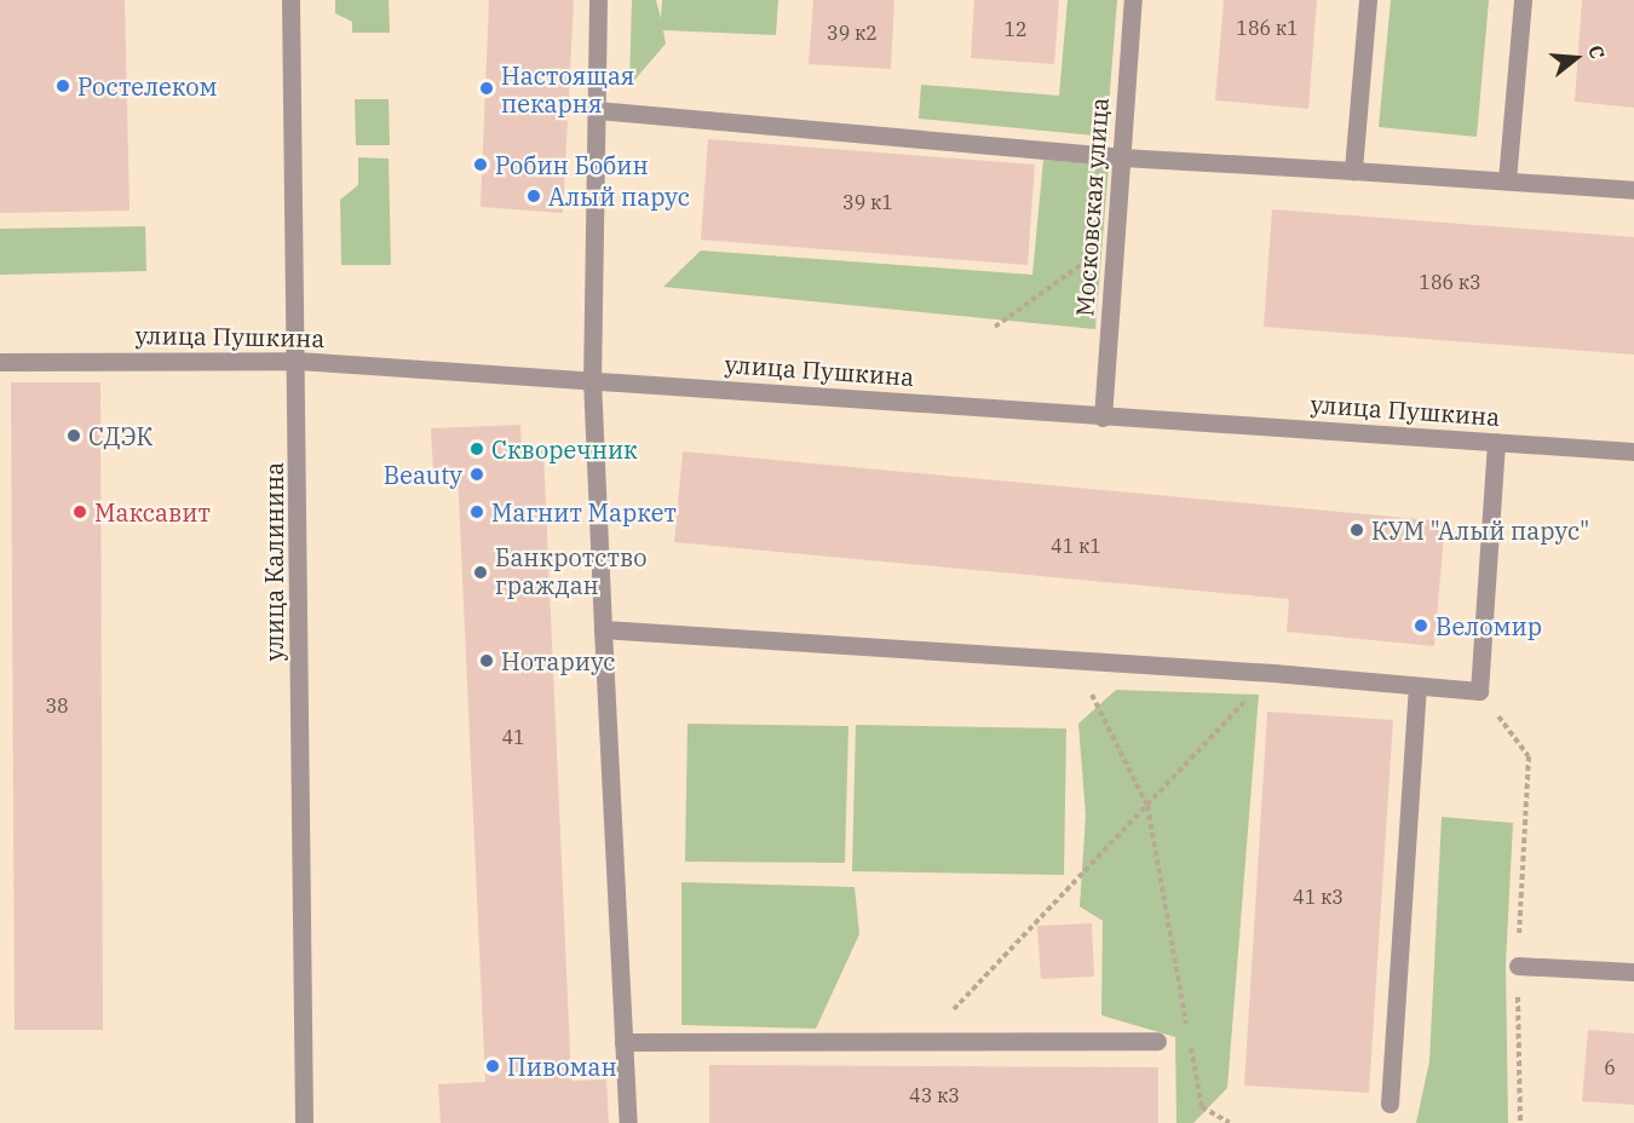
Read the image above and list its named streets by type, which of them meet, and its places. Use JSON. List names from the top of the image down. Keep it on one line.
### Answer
{"streets":{"street":["Московская улица","улица Пушкина","улица Калинина"]},"crossings":[["Московская улица","улица Пушкина"],["улица Пушкина","улица Калинина"]],"places":["Ростелеком","Настоящая пекарня","Робин Бобин","Алый парус","СДЭК","Скворечник","Beauty","Максавит","Магнит Маркет","КУМ \"Алый парус\"","Банкротство граждан","Веломир","Нотариус","Пивоман"],"house_numbers":["186 к1","12","39 к2","39 к1","186 к3","41 к1","38","41","41 к3","6","43 к3"],"north":"right"}
